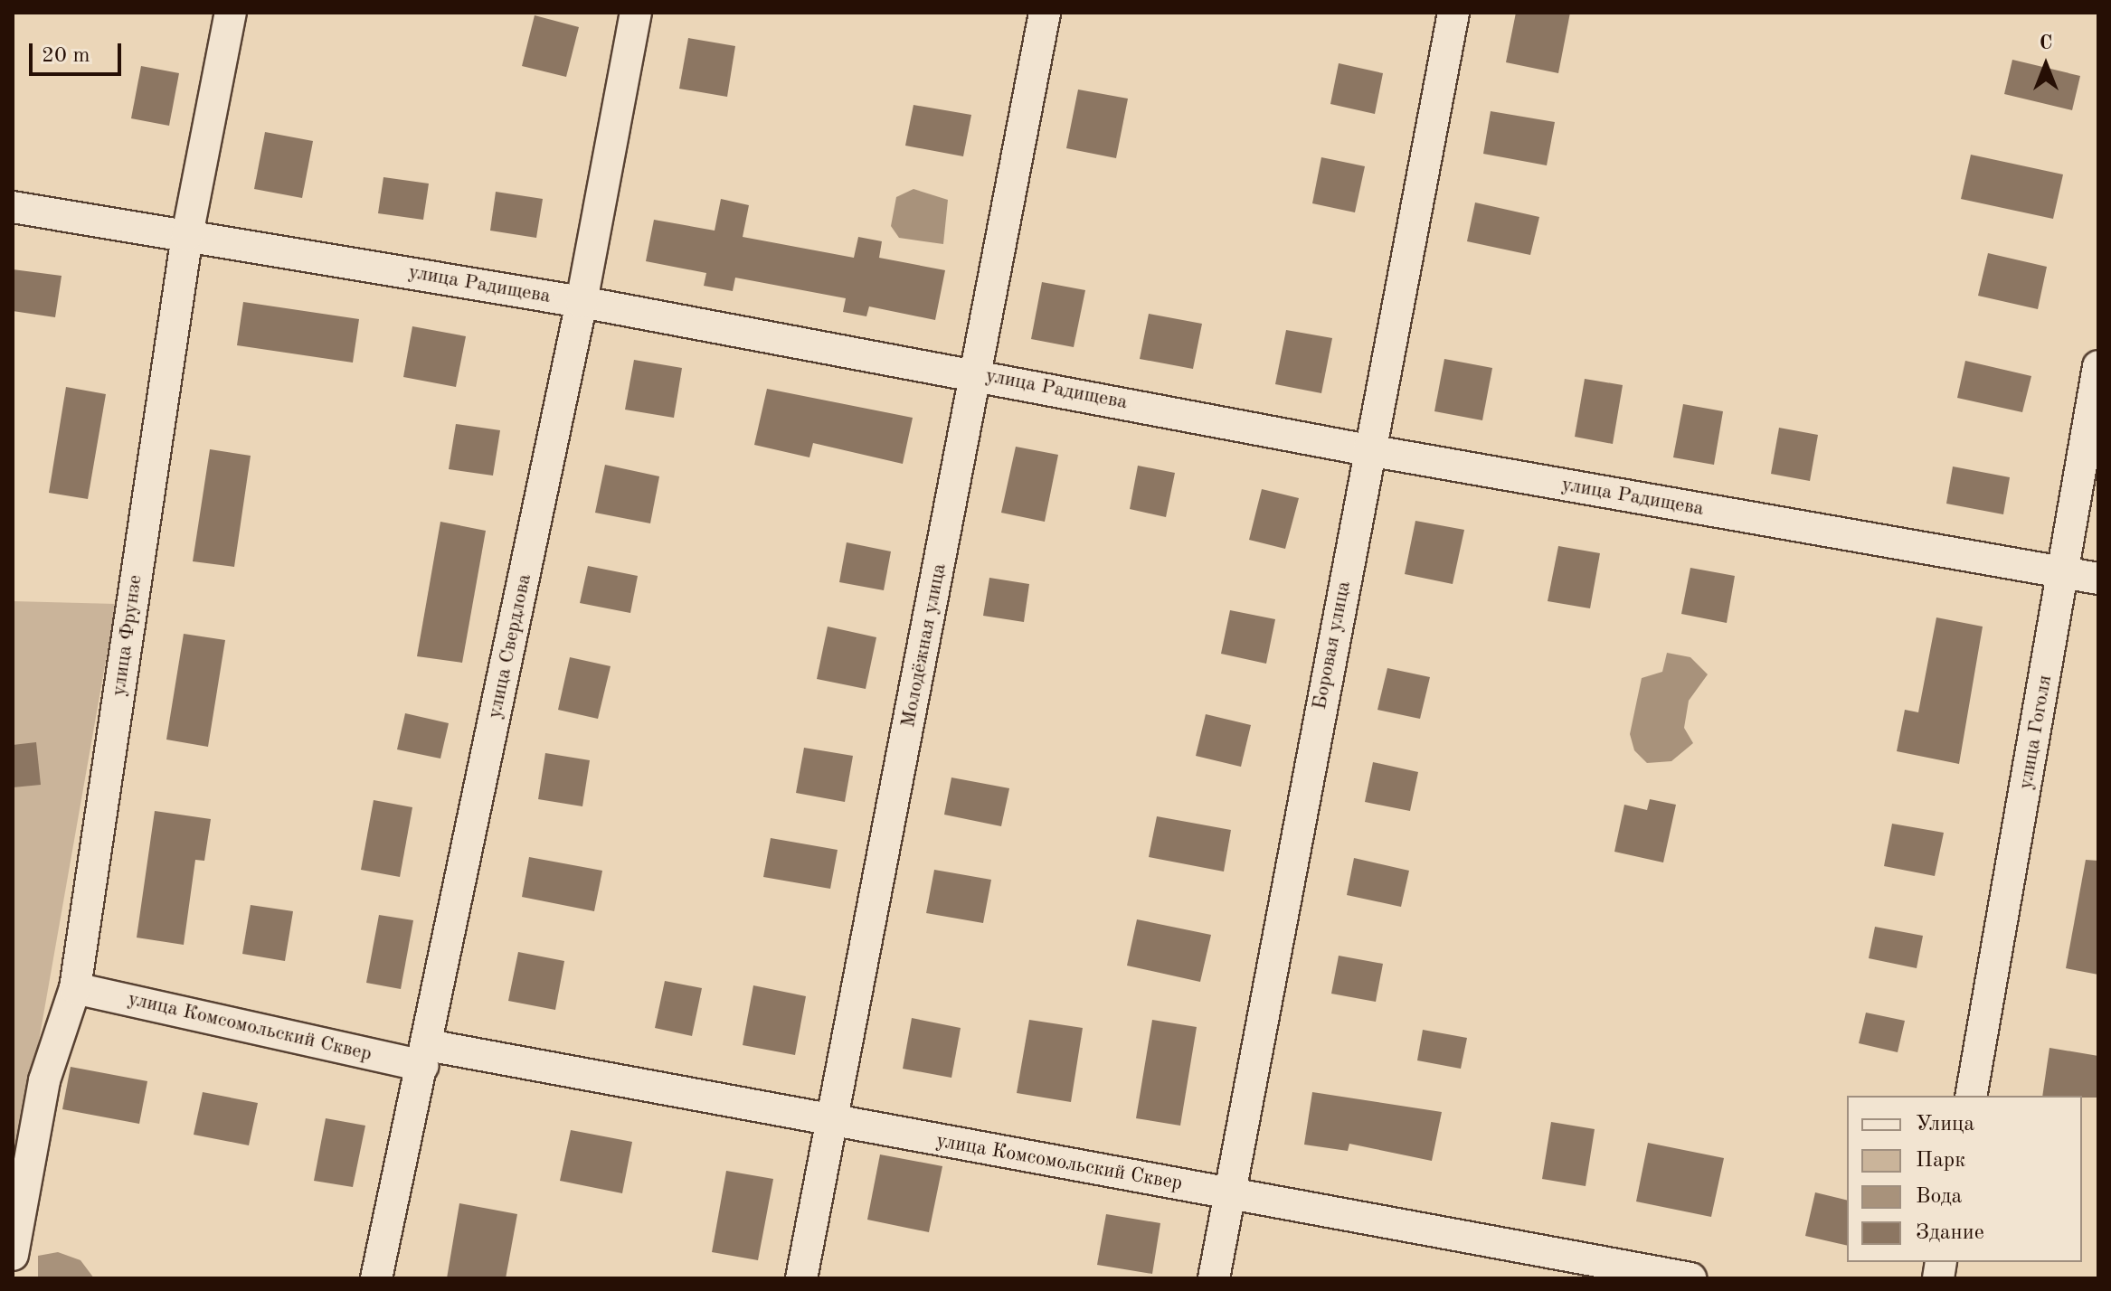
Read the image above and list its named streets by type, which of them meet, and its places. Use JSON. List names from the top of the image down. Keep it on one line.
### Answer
{"streets":{"street":["улица Радищева","улица Фрунзе","Молодёжная улица","Боровая улица","улица Свердлова","улица Гоголя","улица Комсомольский Сквер"]},"crossings":[["улица Радищева","улица Фрунзе"],["улица Радищева","Молодёжная улица"],["улица Радищева","Боровая улица"],["улица Радищева","улица Свердлова"],["улица Радищева","улица Гоголя"],["улица Фрунзе","улица Комсомольский Сквер"],["Молодёжная улица","улица Комсомольский Сквер"],["Боровая улица","улица Комсомольский Сквер"],["улица Свердлова","улица Комсомольский Сквер"]],"legend":["Улица","Парк","Вода","Здание"],"scale_bar":"20 m","north":"top"}
